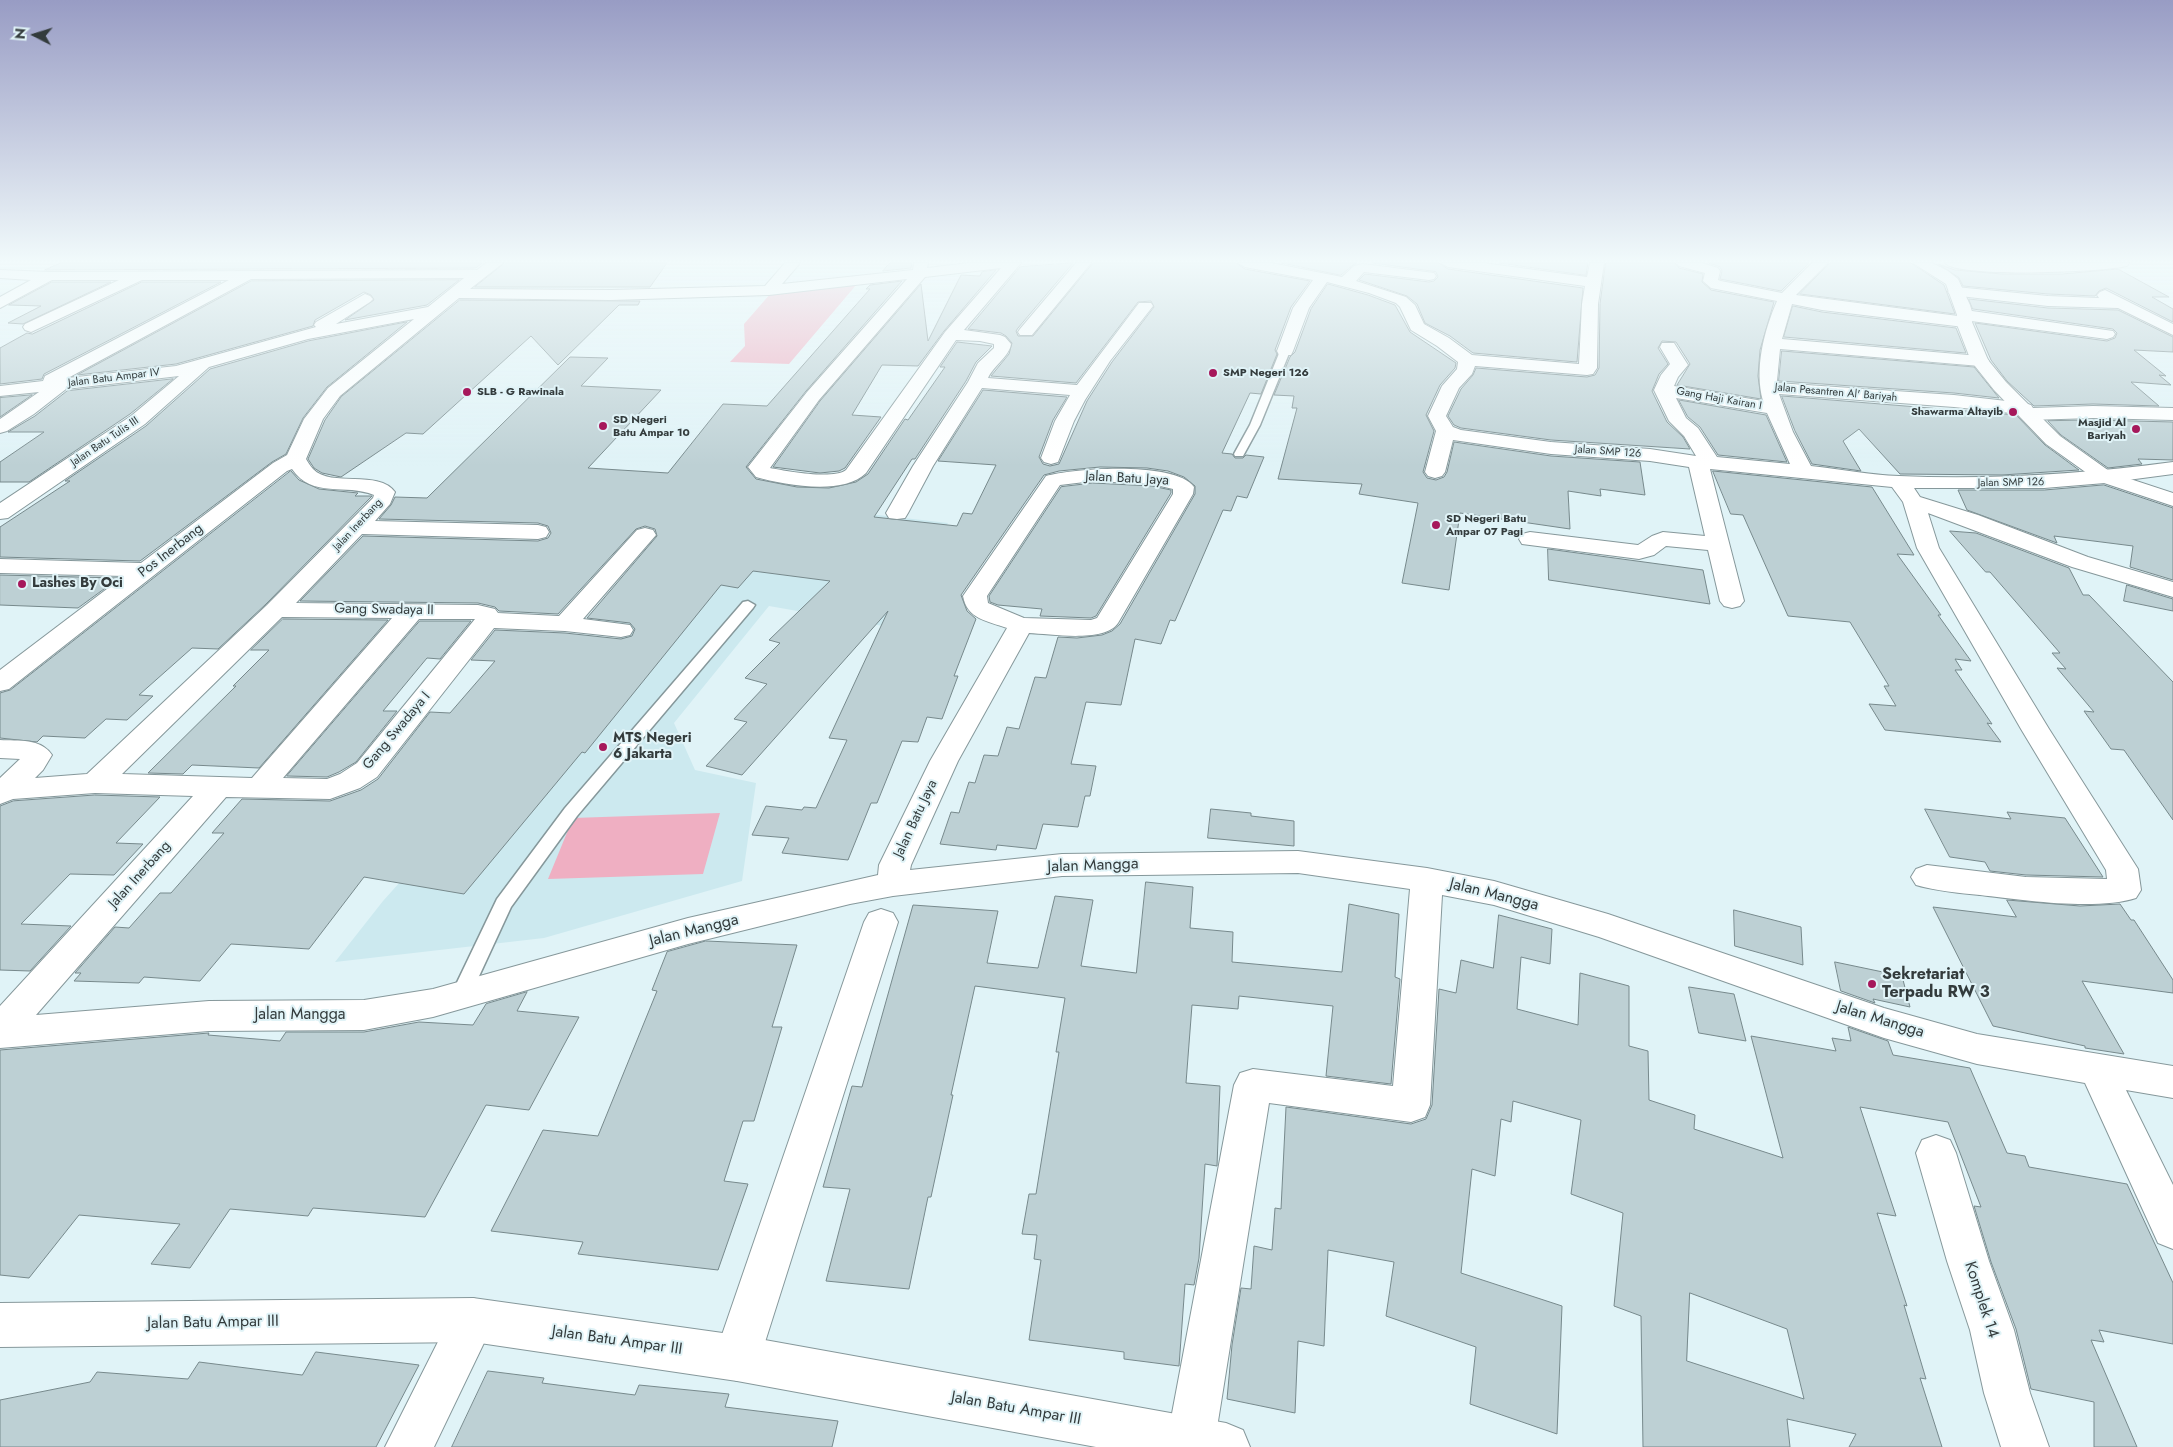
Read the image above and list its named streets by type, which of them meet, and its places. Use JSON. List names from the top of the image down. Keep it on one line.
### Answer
{"streets":{"street":["Jalan Batu Ampar IV","Jalan Pesantren Al' Bariyah","Gang Haji Kairan I","Jalan Batu Tulis III","Jalan SMP 126","Jalan Batu Jaya","Jalan Inerbang","Pos Inerbang","Gang Swadaya II","Gang Swadaya I","Jalan Mangga","Komplek 14","Jalan Batu Ampar III"]},"crossings":[["Jalan Batu Ampar IV","Jalan Batu Tulis III"],["Gang Haji Kairan I","Jalan SMP 126"],["Jalan Batu Jaya","Jalan Mangga"],["Jalan Batu Jaya","Jalan Batu Ampar III"],["Jalan Inerbang","Pos Inerbang"],["Jalan Inerbang","Gang Swadaya II"],["Jalan Inerbang","Gang Swadaya I"],["Jalan Inerbang","Jalan Mangga"],["Gang Swadaya II","Gang Swadaya I"]],"places":["SMP Negeri 126","SLB - G Rawinala","Shawarma Altayib","SD Negeri Batu Ampar 10","Masjid Al Bariyah","SD Negeri Batu Ampar 07 Pagi","Lashes By Oci","MTS Negeri 6 Jakarta","Sekretariat Terpadu RW 3"],"north":"left"}
